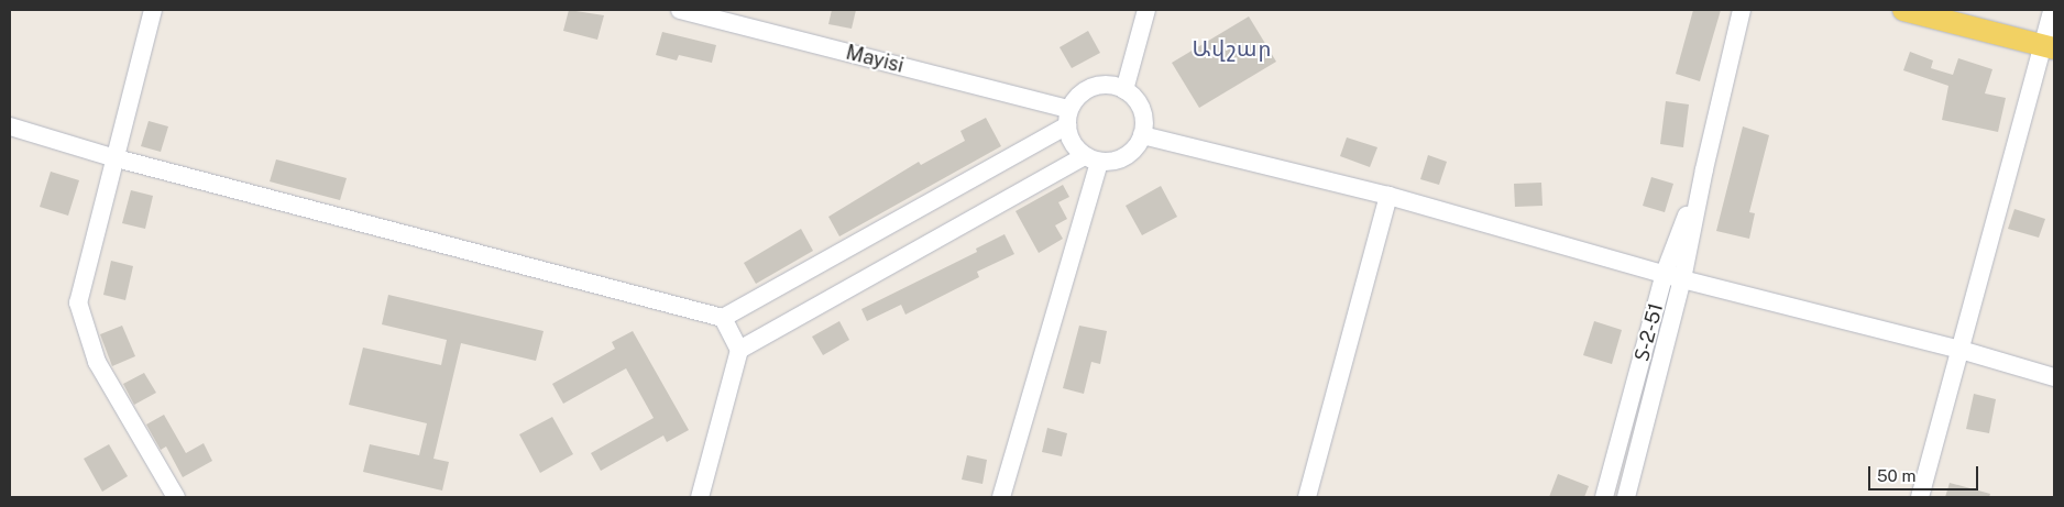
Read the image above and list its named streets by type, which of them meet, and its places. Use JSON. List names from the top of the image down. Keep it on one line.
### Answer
{"streets":{"street":["Mayisi","Տ-2-51"]},"districts":["Ավշար"],"scale_bar":"50 m"}
